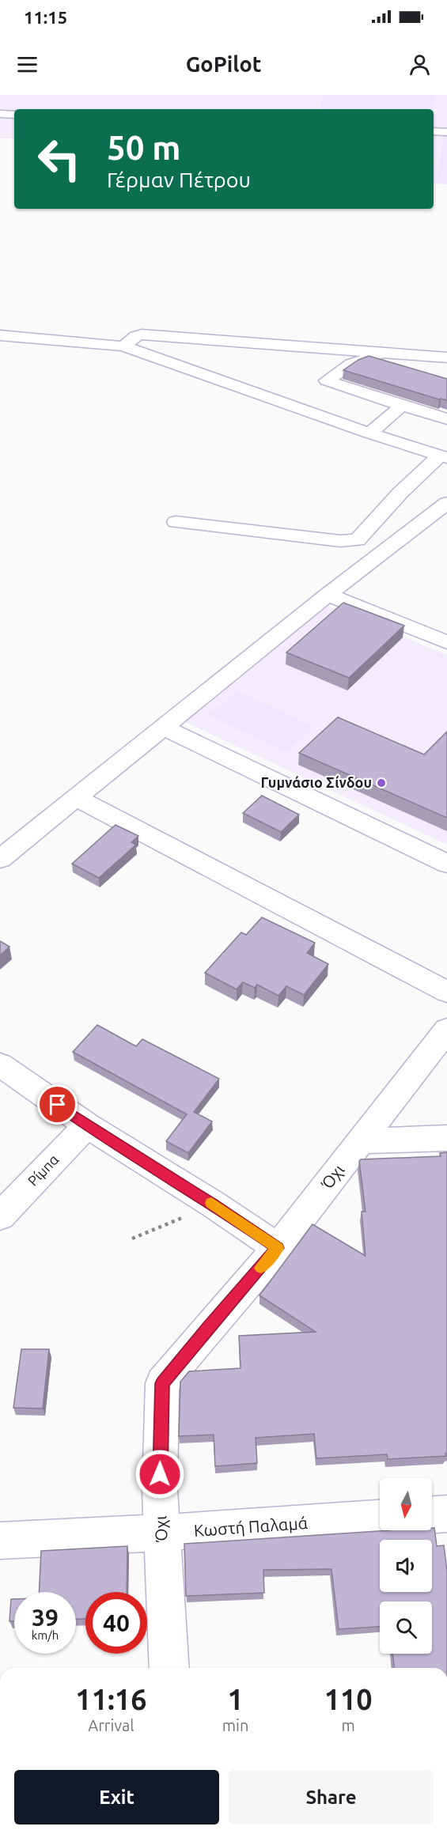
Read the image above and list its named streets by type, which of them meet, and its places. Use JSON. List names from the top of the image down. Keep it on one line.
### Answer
{"streets":{"street":["Ρίμπα","Όχι","Κωστή Παλαμά"]},"crossings":[["Όχι","Κωστή Παλαμά"]],"places":["Γυμνάσιο Σίνδου"],"north":"bottom","page":{"status":"11:15","header":"GoPilot","turn":["50 m","Γέρμαν Πέτρου"],"speed":"39 km/h","limit":"40","eta":["11:16","Arrival","1","min","110","m"],"buttons":["Exit","Share"]}}
